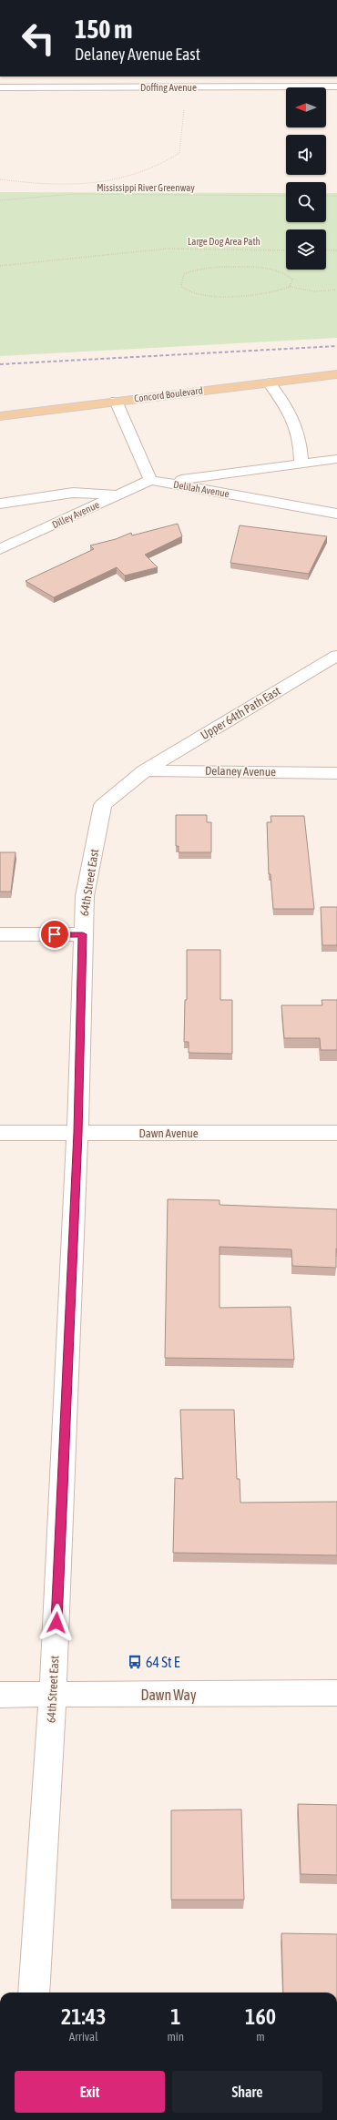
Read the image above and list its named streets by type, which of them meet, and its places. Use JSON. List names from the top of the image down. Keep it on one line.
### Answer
{"streets":{"main road":["Concord Boulevard"],"street":["Doffing Avenue","Delilah Avenue","Dilley Avenue","Upper 64th Path East","Delaney Avenue","64th Street East","Dawn Avenue","Dawn Way"],"path":["Mississippi River Greenway","Large Dog Area Path"]},"crossings":[["Delilah Avenue","Dilley Avenue"],["Upper 64th Path East","Delaney Avenue"],["Upper 64th Path East","64th Street East"],["Delaney Avenue","64th Street East"],["64th Street East","Dawn Avenue"],["64th Street East","Dawn Way"]],"places":{"bus stop":["64 St E"]},"north":"left","page":{"turn":["150 m","Delaney Avenue East"],"eta":["21:43","Arrival","1","min","160","m"],"buttons":["Exit","Share"]}}
